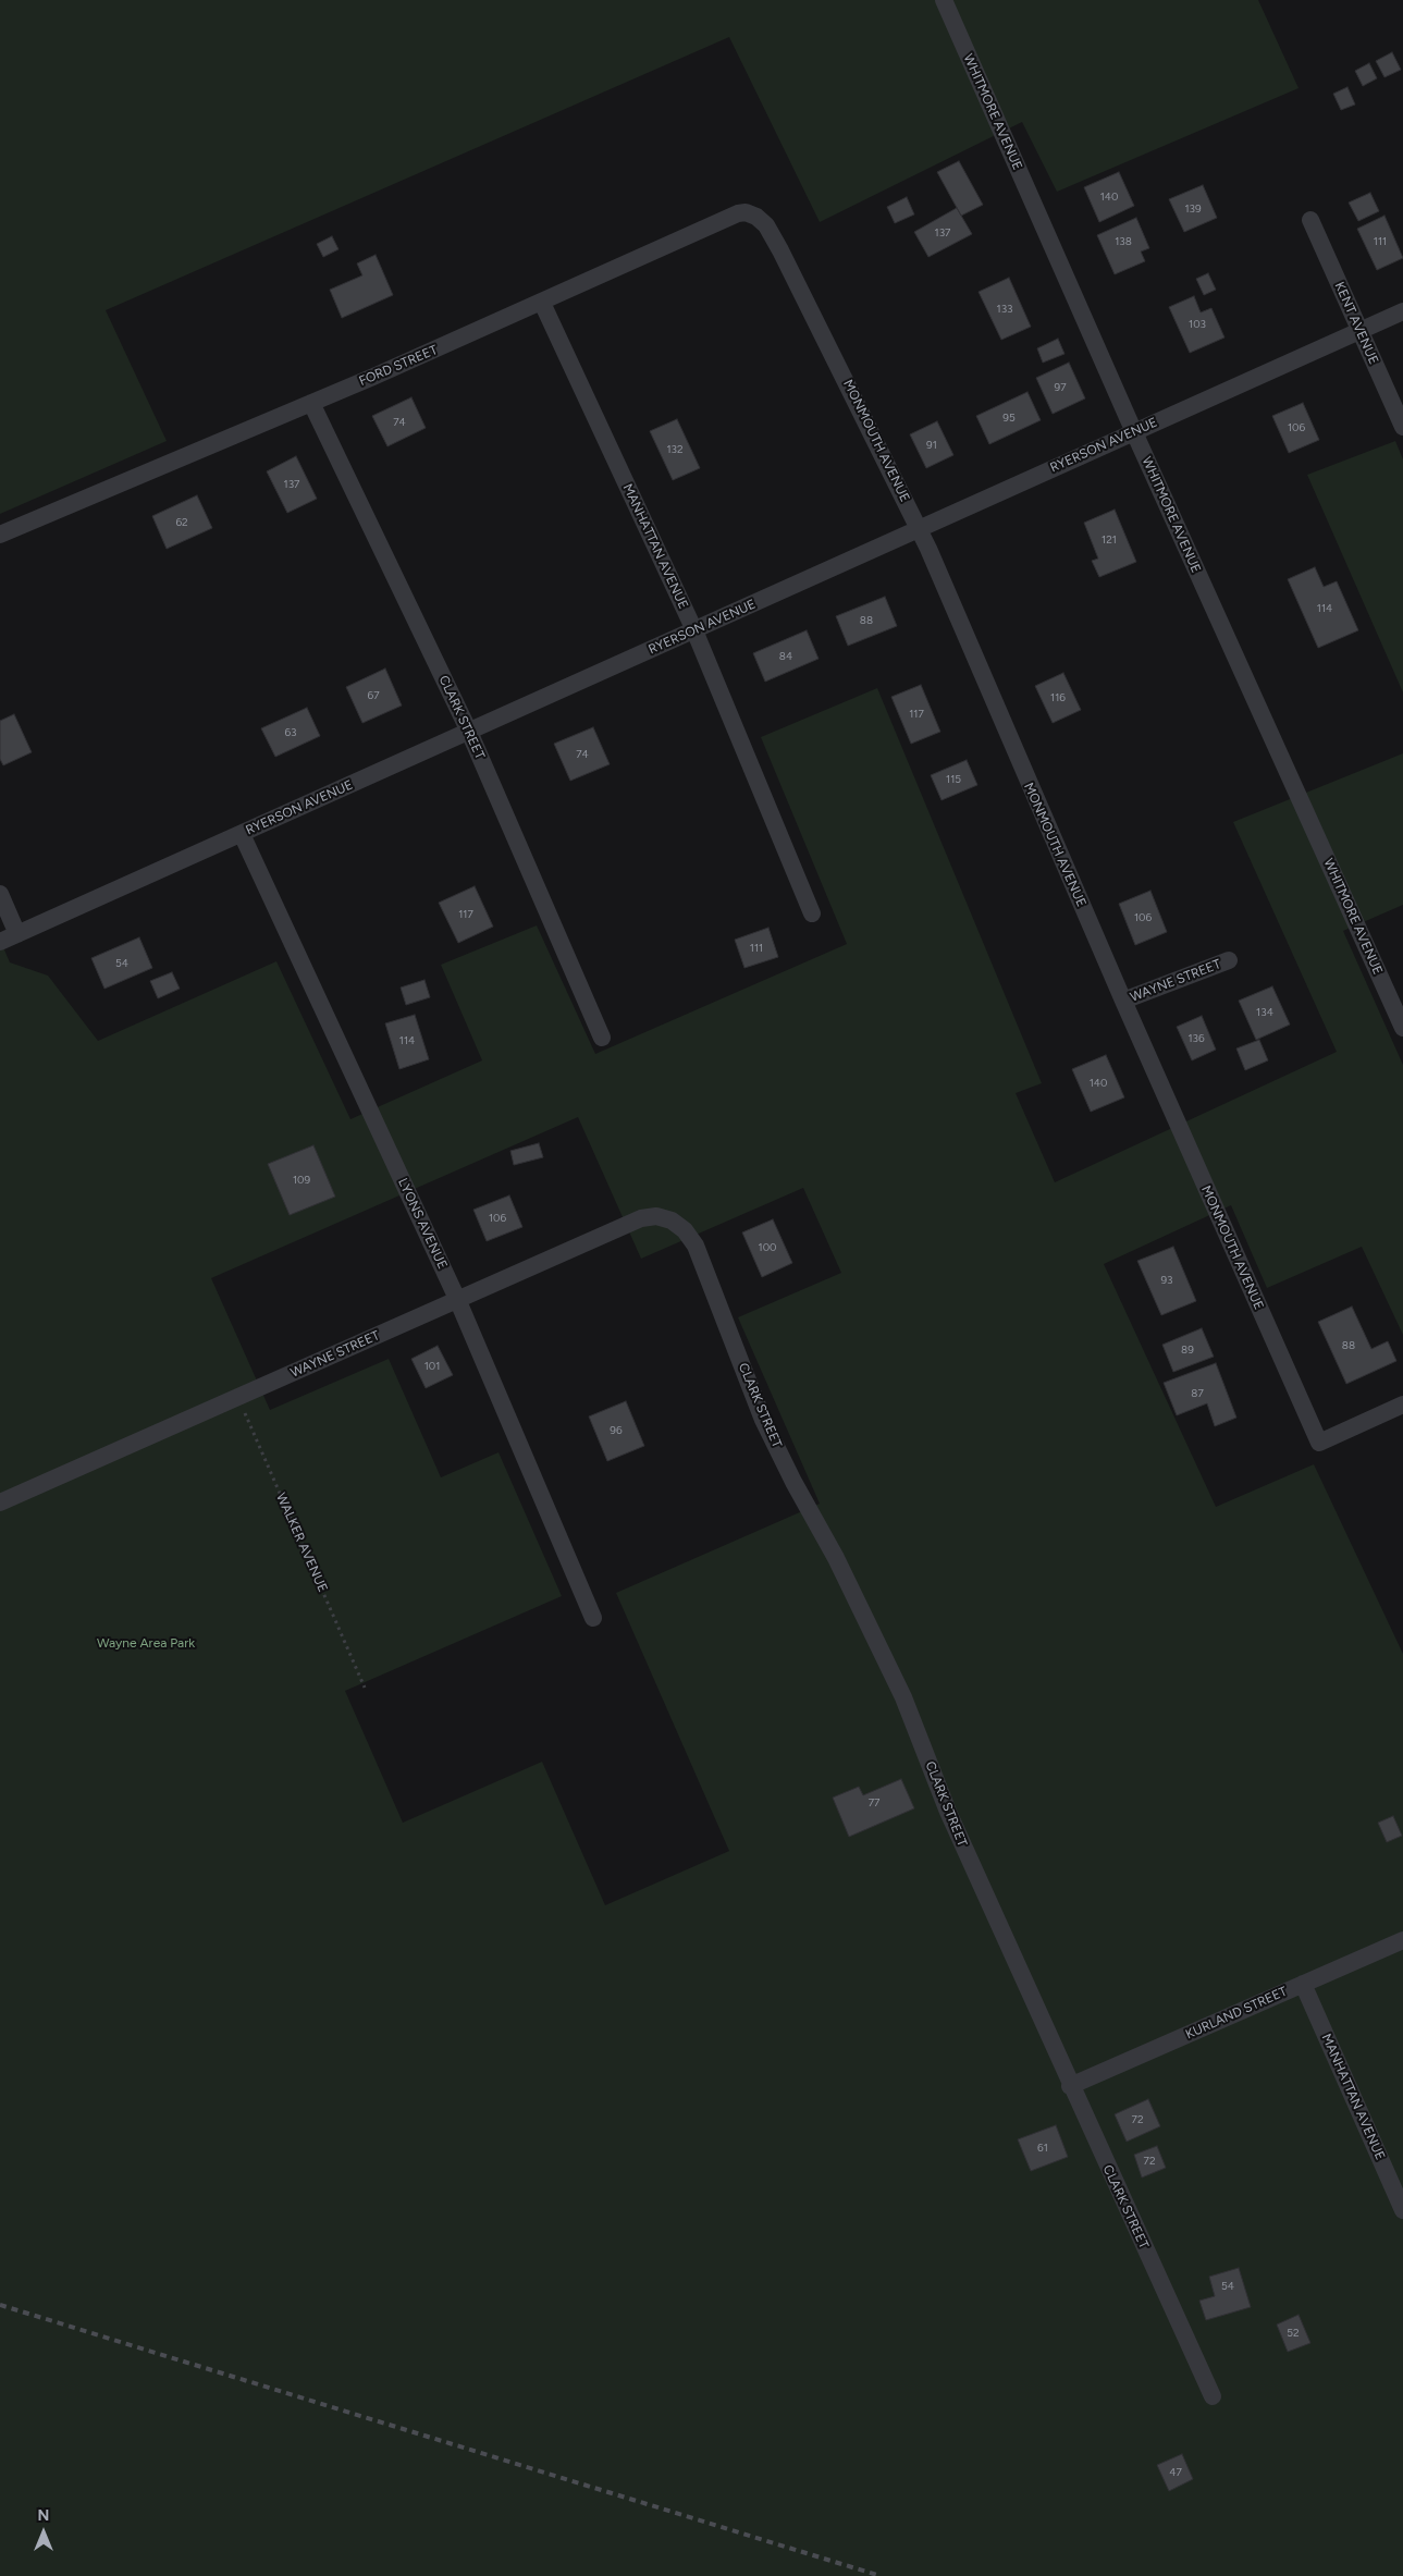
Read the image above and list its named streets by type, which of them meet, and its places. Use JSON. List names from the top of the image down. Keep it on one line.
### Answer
{"streets":{"street":["WHITMORE AVENUE","KENT AVENUE","FORD STREET","MONMOUTH AVENUE","RYERSON AVENUE","MANHATTAN AVENUE","CLARK STREET","WAYNE STREET","LYONS AVENUE","KURLAND STREET"],"path":["WALKER AVENUE"]},"crossings":[["WHITMORE AVENUE","RYERSON AVENUE"],["KENT AVENUE","RYERSON AVENUE"],["FORD STREET","MONMOUTH AVENUE"],["FORD STREET","MANHATTAN AVENUE"],["FORD STREET","CLARK STREET"],["MONMOUTH AVENUE","RYERSON AVENUE"],["MONMOUTH AVENUE","WAYNE STREET"],["RYERSON AVENUE","MANHATTAN AVENUE"],["RYERSON AVENUE","CLARK STREET"],["RYERSON AVENUE","LYONS AVENUE"],["MANHATTAN AVENUE","KURLAND STREET"],["CLARK STREET","WAYNE STREET"],["CLARK STREET","KURLAND STREET"],["WAYNE STREET","LYONS AVENUE"],["WAYNE STREET","WALKER AVENUE"]],"parks":["Wayne Area Park"],"house_numbers":["140","139","137","138","111","133","103","97","95","74","106","91","132","137","62","121","114","88","84","67","116","117","63","74","115","117","106","111","54","134","136","114","140","109","106","100","93","88","89","101","87","96","77","72","61","72","54","52","47"],"north":"top"}
